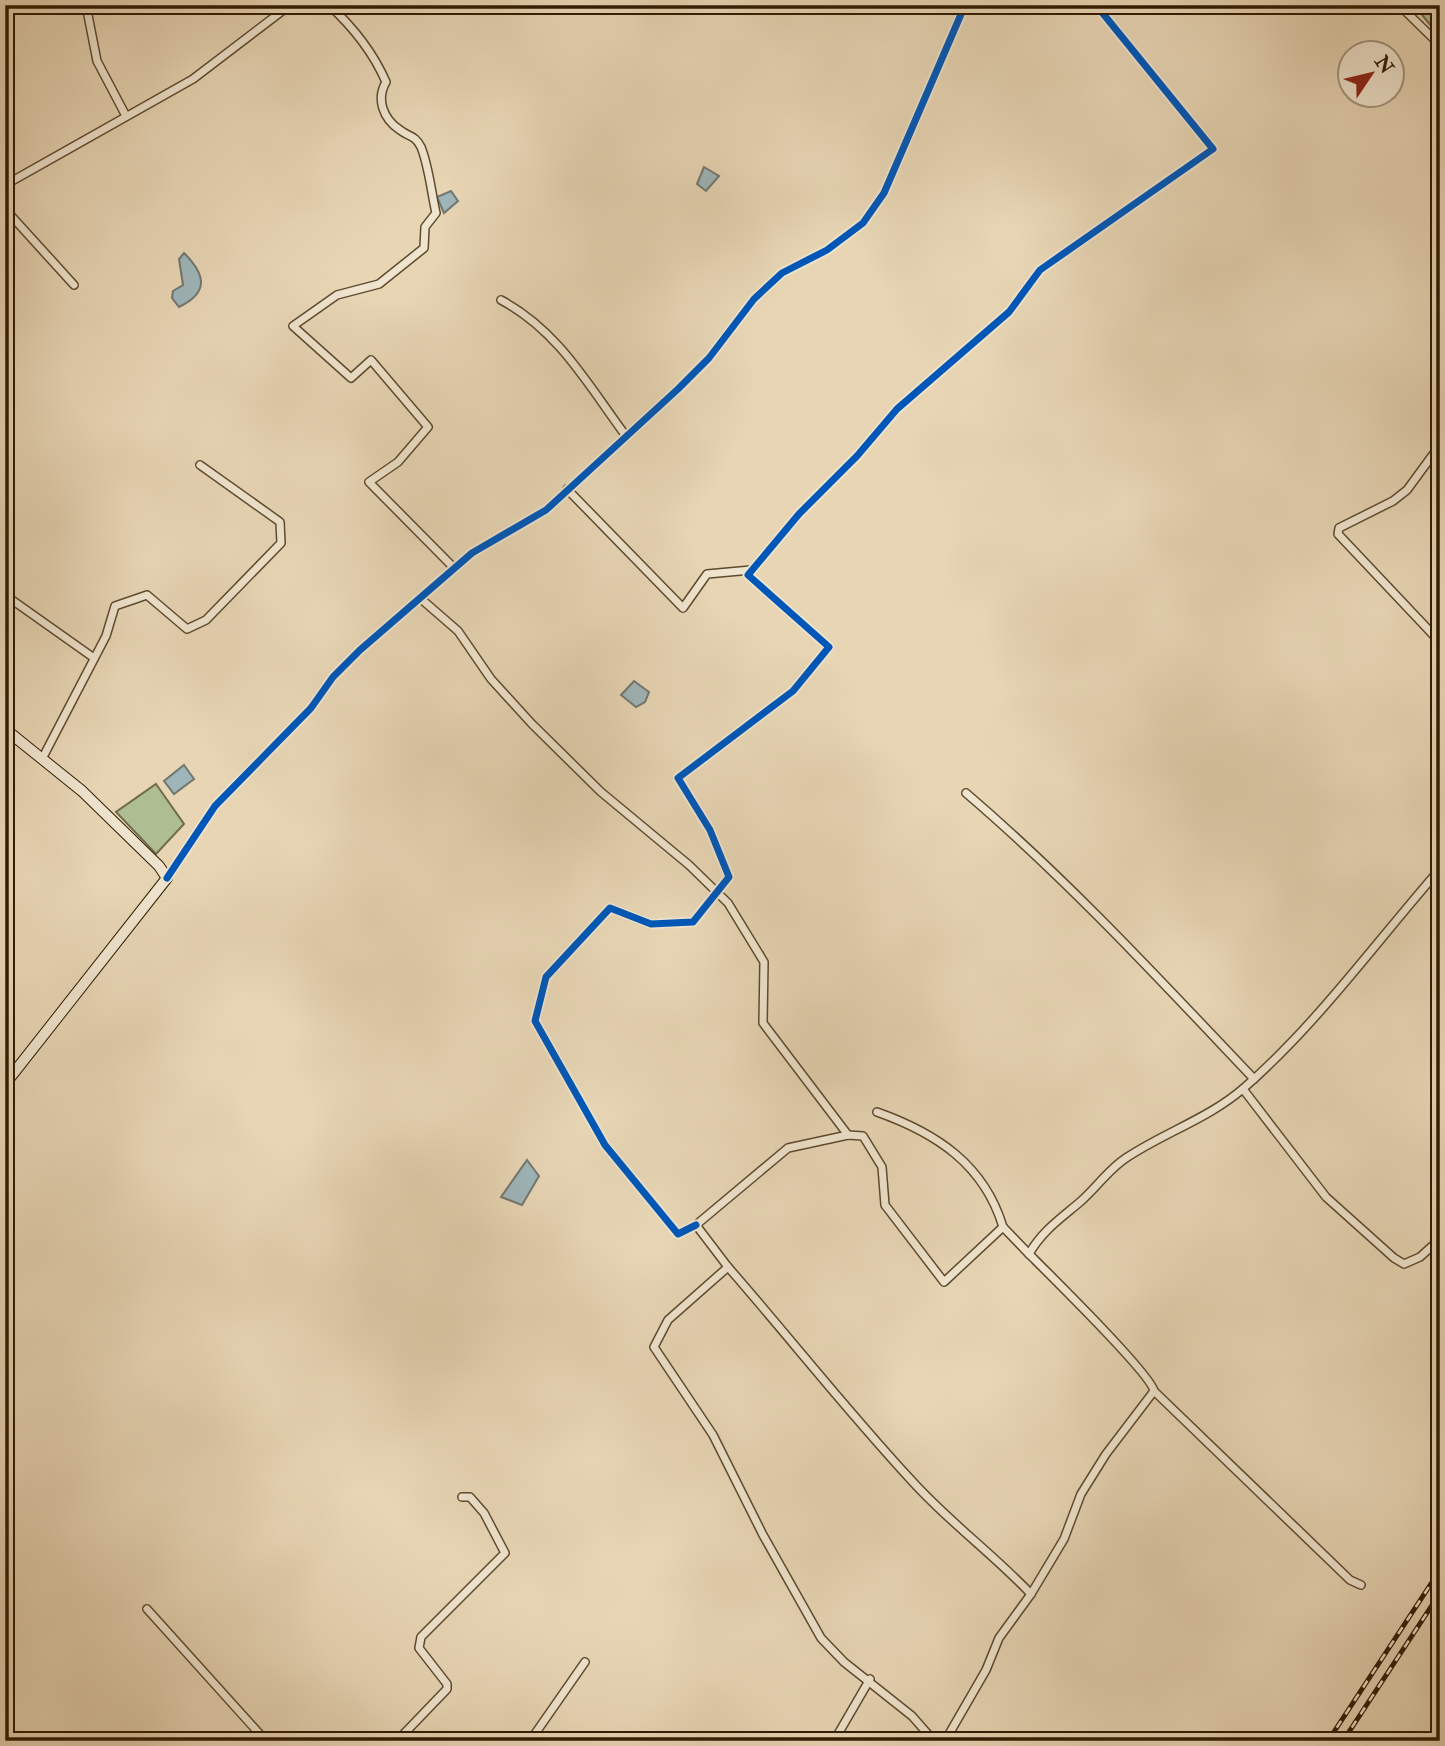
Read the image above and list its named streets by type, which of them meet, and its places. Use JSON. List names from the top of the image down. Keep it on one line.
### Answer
{"north":"top right"}
